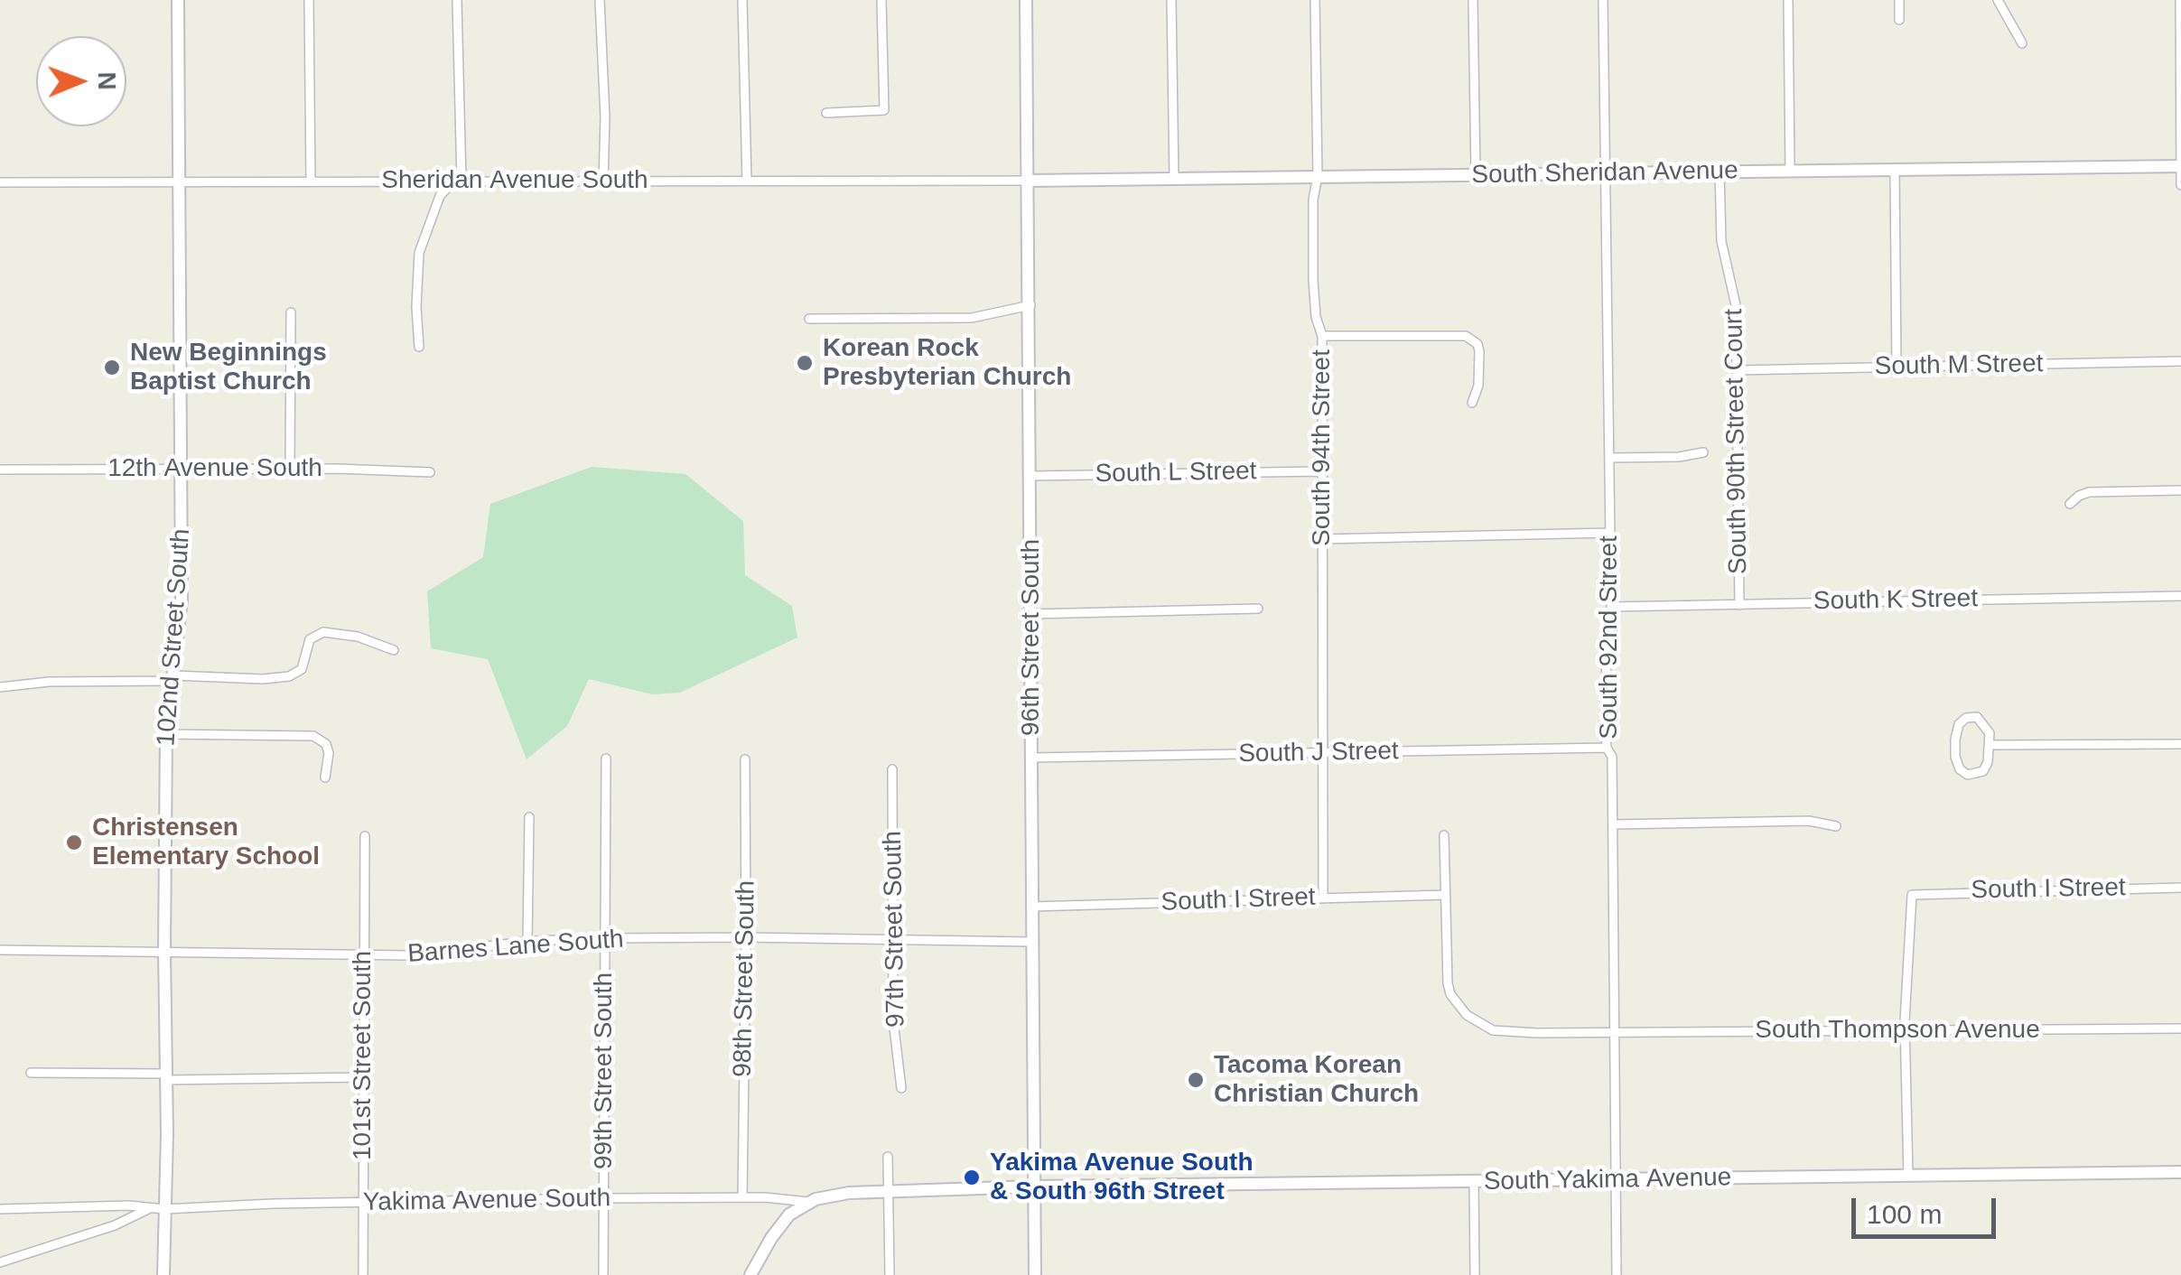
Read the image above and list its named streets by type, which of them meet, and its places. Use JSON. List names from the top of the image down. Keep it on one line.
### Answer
{"streets":{"main road":["South Sheridan Avenue","102nd Street South","96th Street South","South Yakima Avenue","Yakima Avenue South"],"street":["Sheridan Avenue South","South M Street","South 90th Street Court","South 94th Street","12th Avenue South","South L Street","South K Street","South 92nd Street","South J Street","South I Street","97th Street South","Barnes Lane South","98th Street South","South Thompson Avenue","101st Street South","99th Street South"]},"crossings":[["South Sheridan Avenue","Sheridan Avenue South"],["South Sheridan Avenue","South 90th Street Court"],["South Sheridan Avenue","South 94th Street"],["South Sheridan Avenue","96th Street South"],["South Sheridan Avenue","South 92nd Street"],["Sheridan Avenue South","102nd Street South"],["Sheridan Avenue South","96th Street South"],["South M Street","South 90th Street Court"],["South 90th Street Court","South K Street"],["South 94th Street","South L Street"],["South 94th Street","South J Street"],["South 94th Street","South I Street"],["12th Avenue South","102nd Street South"],["South L Street","96th Street South"],["South K Street","South 92nd Street"],["102nd Street South","Barnes Lane South"],["102nd Street South","Yakima Avenue South"],["96th Street South","South J Street"],["96th Street South","South I Street"],["96th Street South","Barnes Lane South"],["96th Street South","South Yakima Avenue"],["96th Street South","Yakima Avenue South"],["South 92nd Street","South J Street"],["South 92nd Street","South Thompson Avenue"],["South 92nd Street","South Yakima Avenue"],["South I Street","South Thompson Avenue"],["97th Street South","Barnes Lane South"],["Barnes Lane South","98th Street South"],["Barnes Lane South","101st Street South"],["Barnes Lane South","99th Street South"],["98th Street South","Yakima Avenue South"],["101st Street South","Yakima Avenue South"],["99th Street South","Yakima Avenue South"],["South Yakima Avenue","Yakima Avenue South"]],"places":["Korean Rock Presbyterian Church","New Beginnings Baptist Church","Christensen Elementary School","Tacoma Korean Christian Church","Yakima Avenue South & South 96th Street"],"scale_bar":"100 m","north":"right"}
